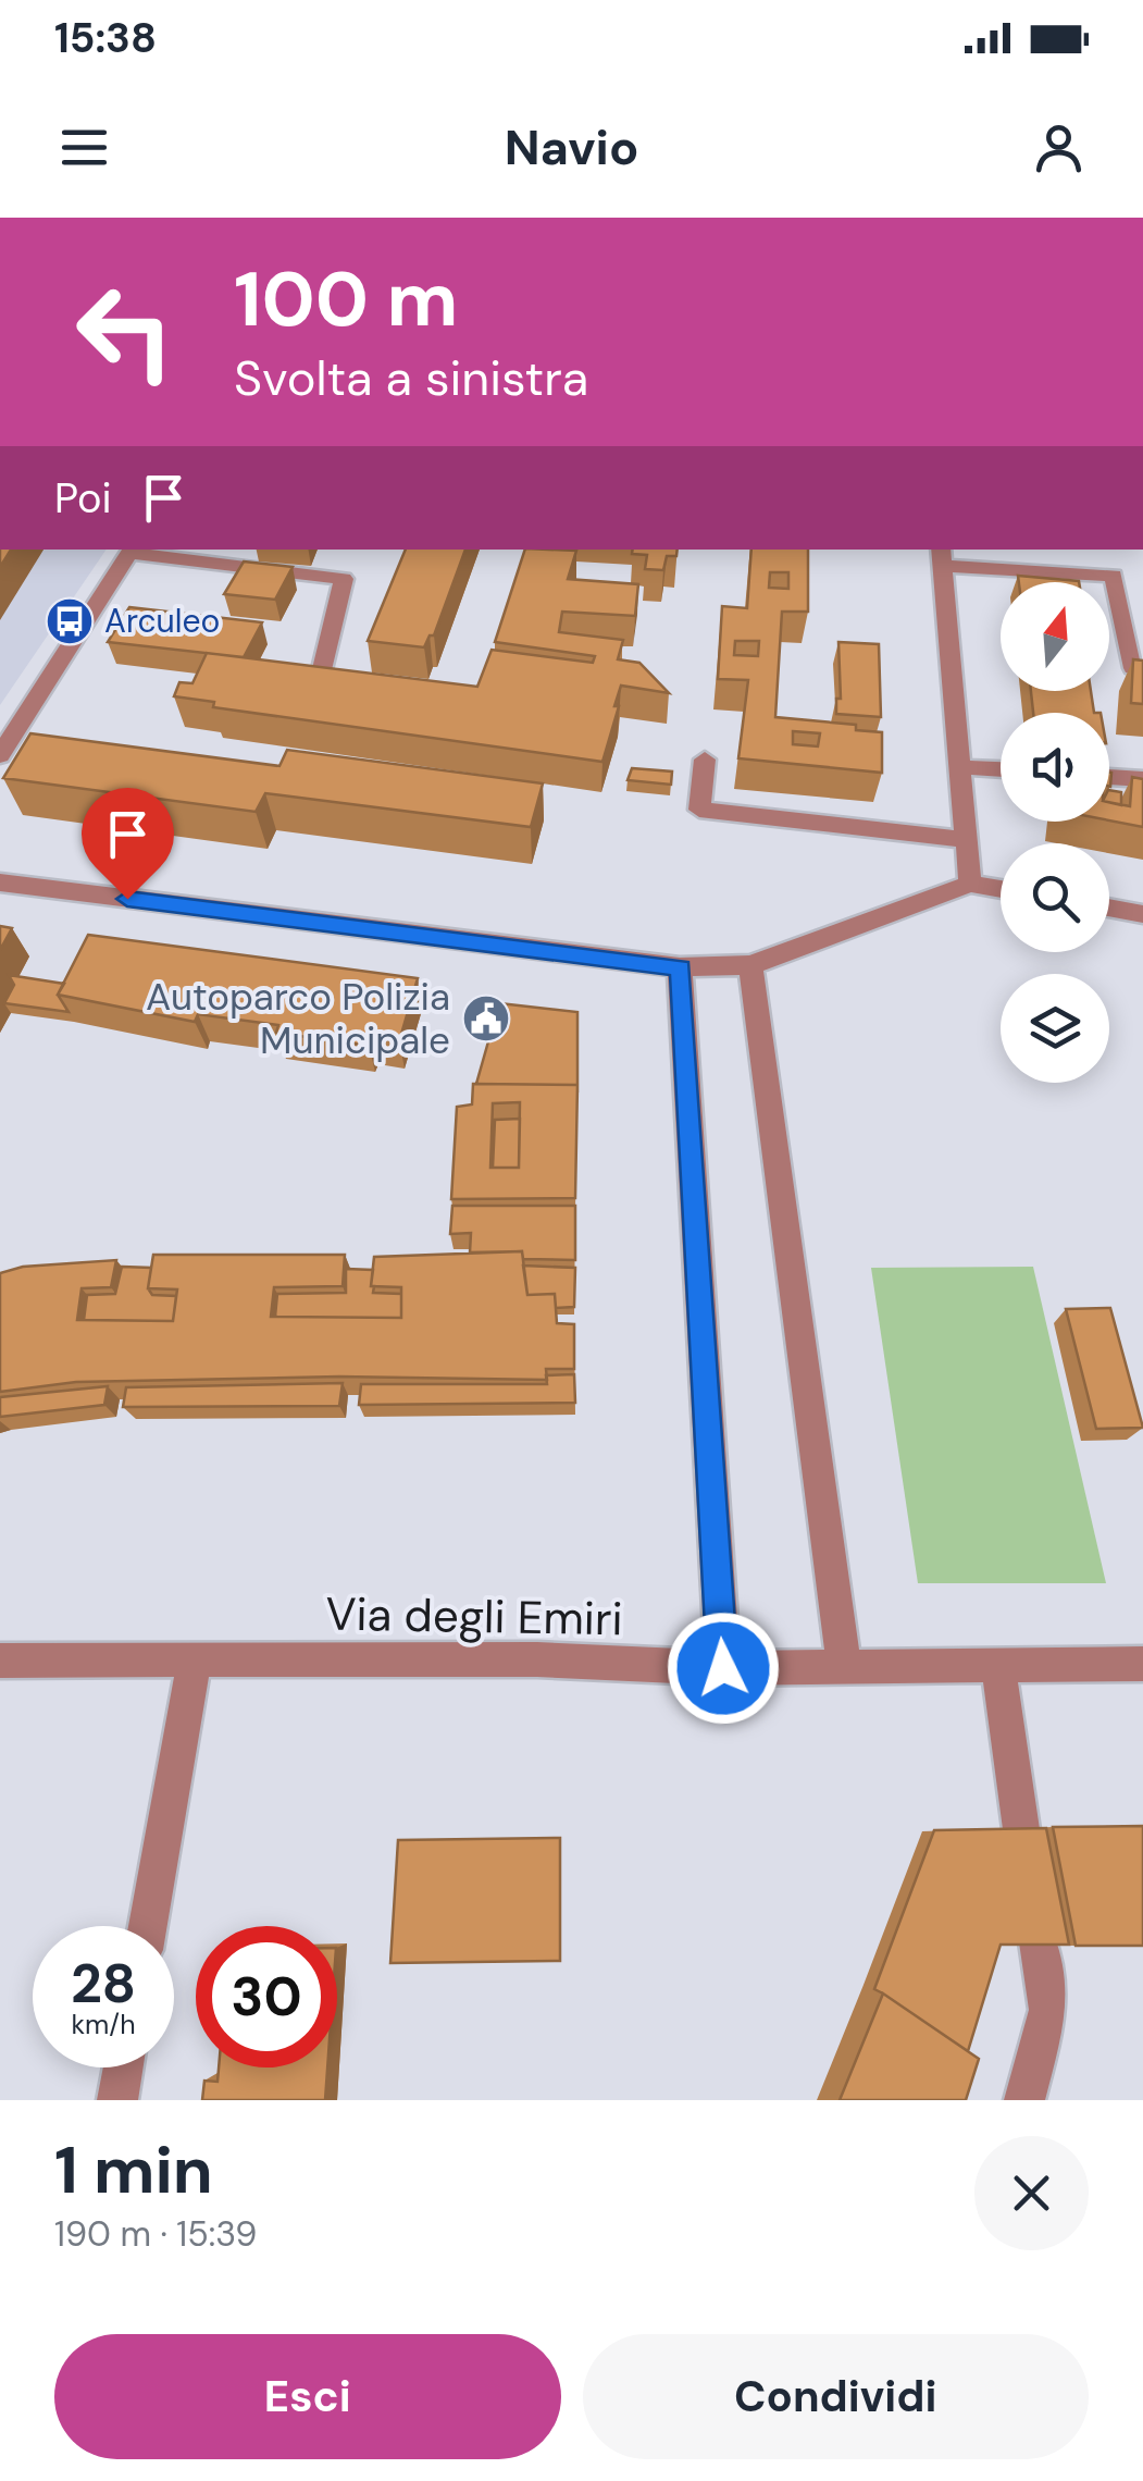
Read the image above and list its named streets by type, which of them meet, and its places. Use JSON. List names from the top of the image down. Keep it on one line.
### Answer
{"streets":{"street":["Via degli Emiri"]},"places":{"bus stop":["Arculeo"],"public building":["Autoparco Polizia Municipale"]},"north":"top","page":{"status":"15:38","header":"Navio","turn":["100 m","Svolta a sinistra"],"then":"Poi","speed":"28 km/h","limit":"30","heading":["1 min","190 m · 15:39"],"buttons":["Esci","Condividi"]}}
